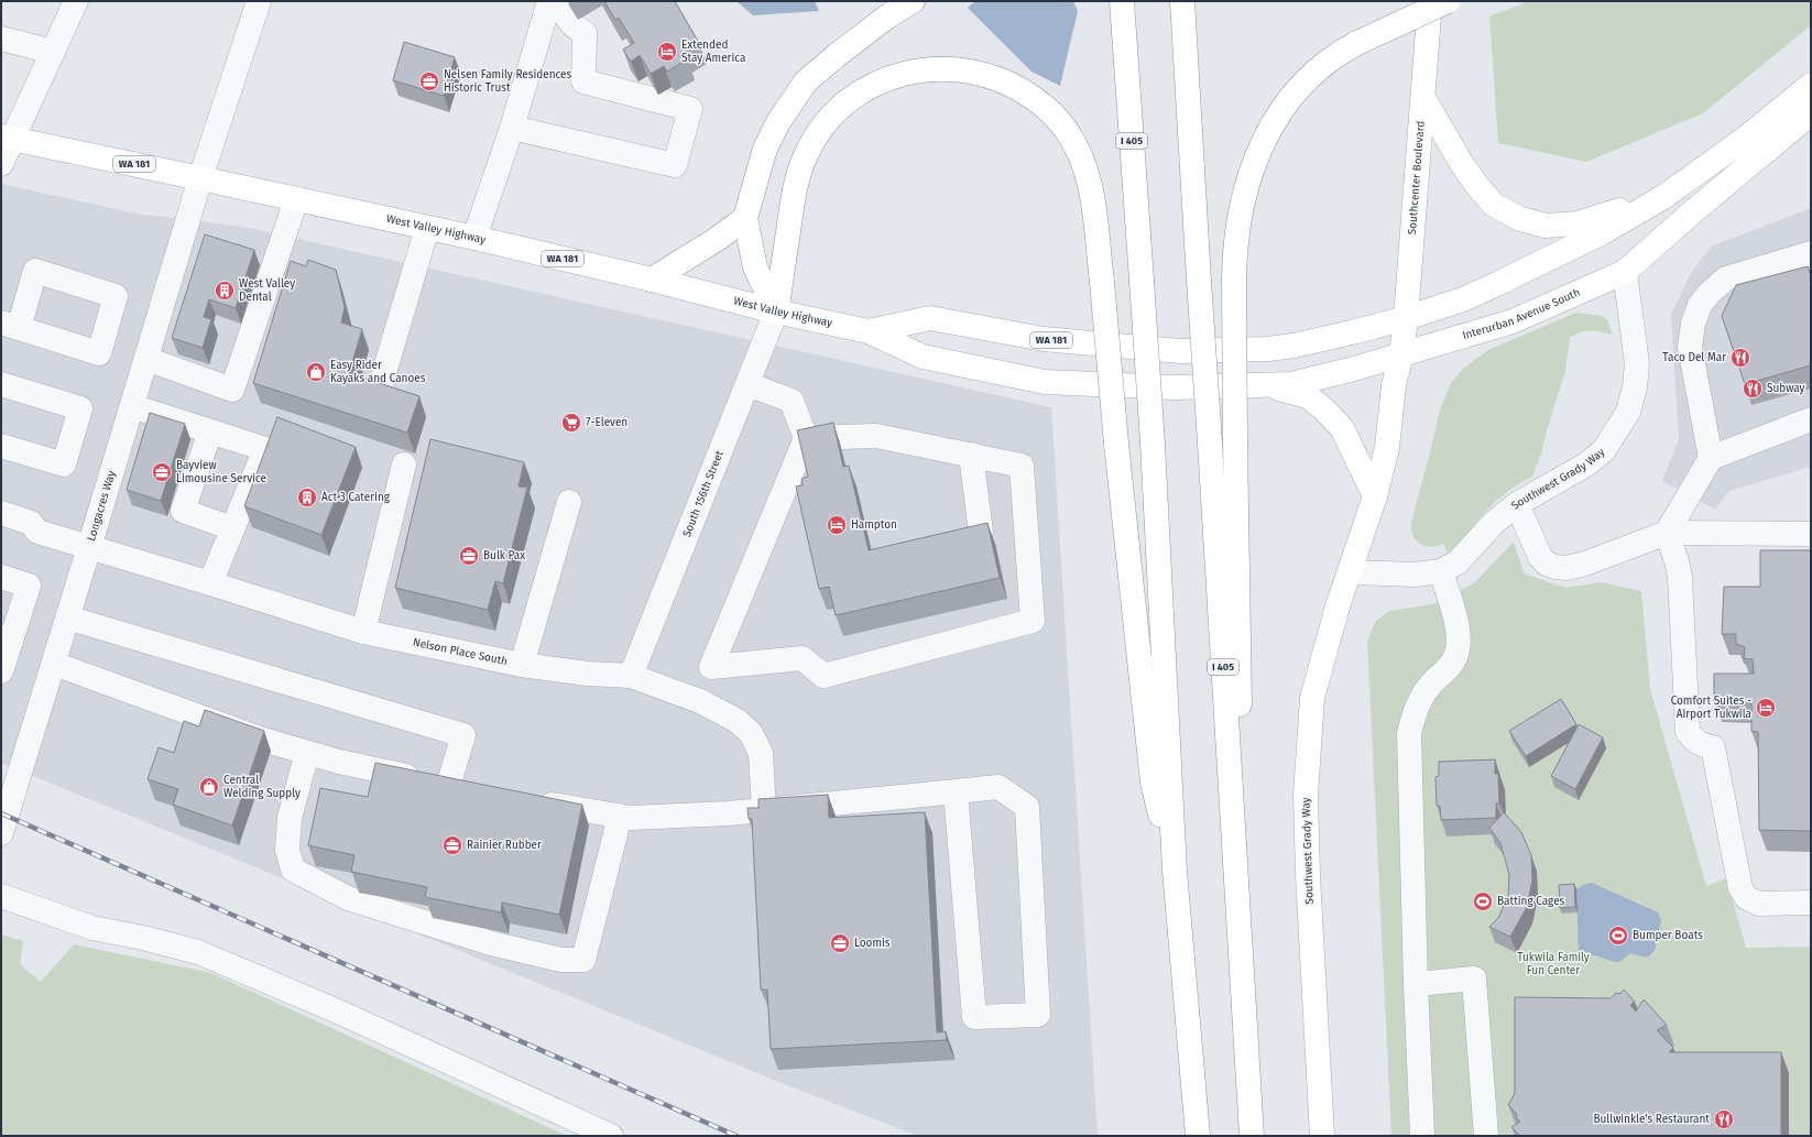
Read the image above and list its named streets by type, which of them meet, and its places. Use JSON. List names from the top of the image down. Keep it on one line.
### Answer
{"streets":{"main road":["I 405","WA 181","Southcenter Boulevard","West Valley Highway","Interurban Avenue South","Southwest Grady Way"],"street":["South 156th Street","Longacres Way","Nelson Place South"]},"crossings":[["Southcenter Boulevard","West Valley Highway"],["Southcenter Boulevard","Interurban Avenue South"],["Southcenter Boulevard","Southwest Grady Way"],["West Valley Highway","Interurban Avenue South"],["West Valley Highway","South 156th Street"],["West Valley Highway","Longacres Way"],["Interurban Avenue South","Southwest Grady Way"],["South 156th Street","Nelson Place South"],["Longacres Way","Nelson Place South"]],"parks":["Tukwila Family Fun Center"],"places":{"hotel":["Extended Stay America","Hampton","Comfort Suites - Airport Tukwila"],"office":["Nelsen Family Residences Historic Trust","Bayview Limousine Service","Bulk Pax","Rainier Rubber","Loomis"],"building":["West Valley Dental","Act 3 Catering"],"restaurant":["Taco Del Mar","Subway","Bullwinkle's Restaurant"],"shop":["Easy Rider Kayaks and Canoes","Central Welding Supply"],"supermarket":["7-Eleven"],"sports":["Batting Cages","Bumper Boats"]}}
